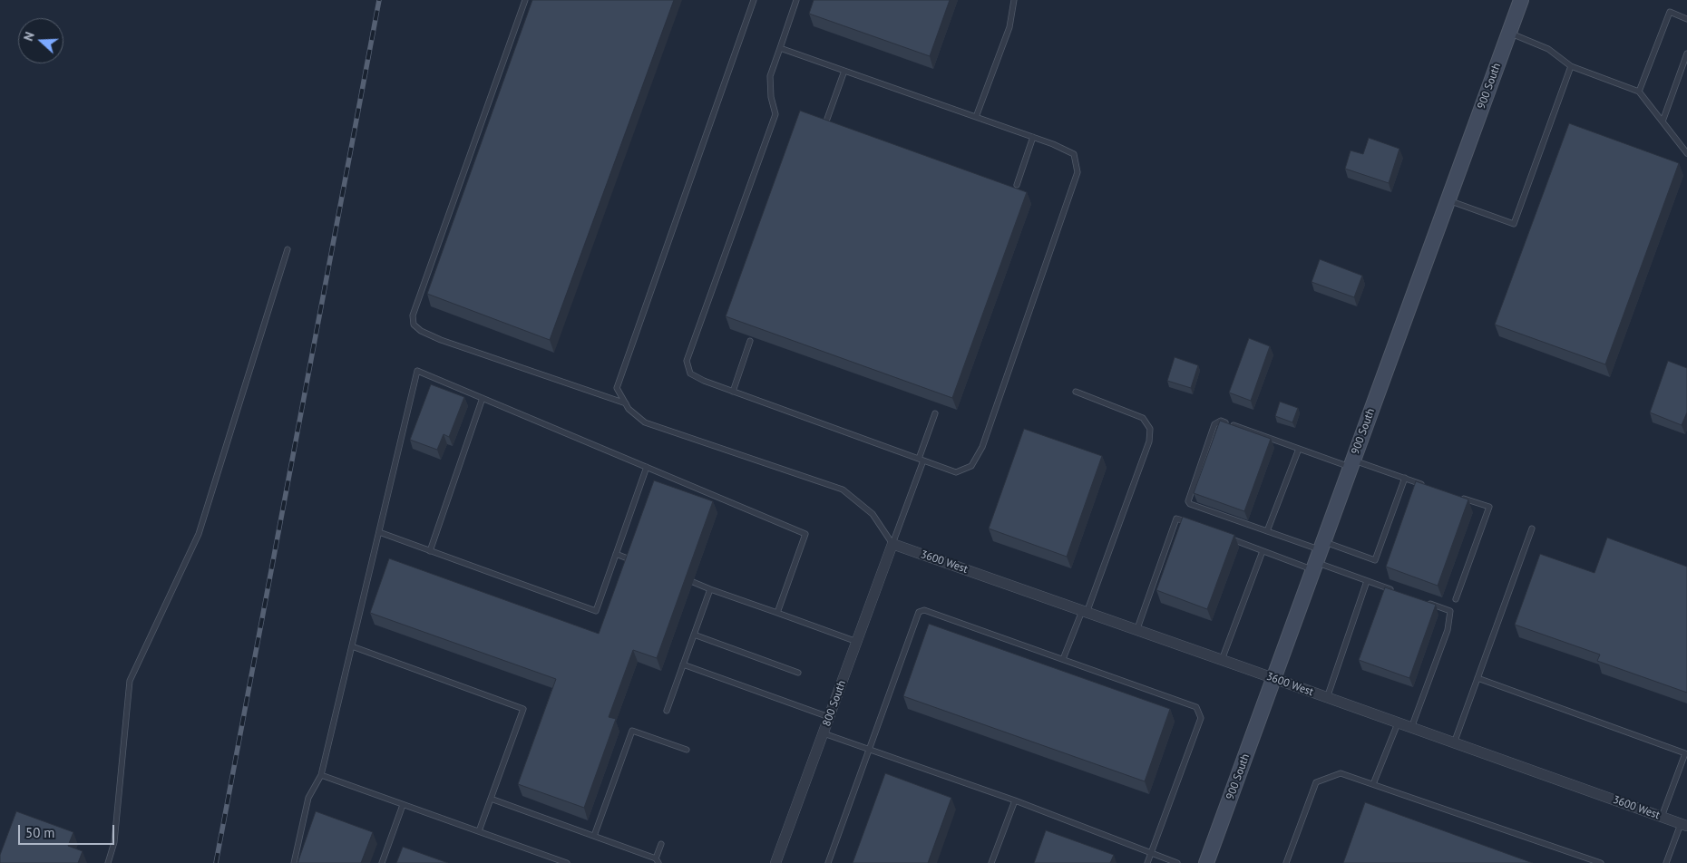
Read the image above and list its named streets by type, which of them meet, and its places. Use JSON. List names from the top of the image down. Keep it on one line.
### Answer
{"streets":{"street":["900 South","3600 West","800 South"]},"crossings":[["900 South","3600 West"],["3600 West","800 South"]],"scale_bar":"50 m","north":"left"}
